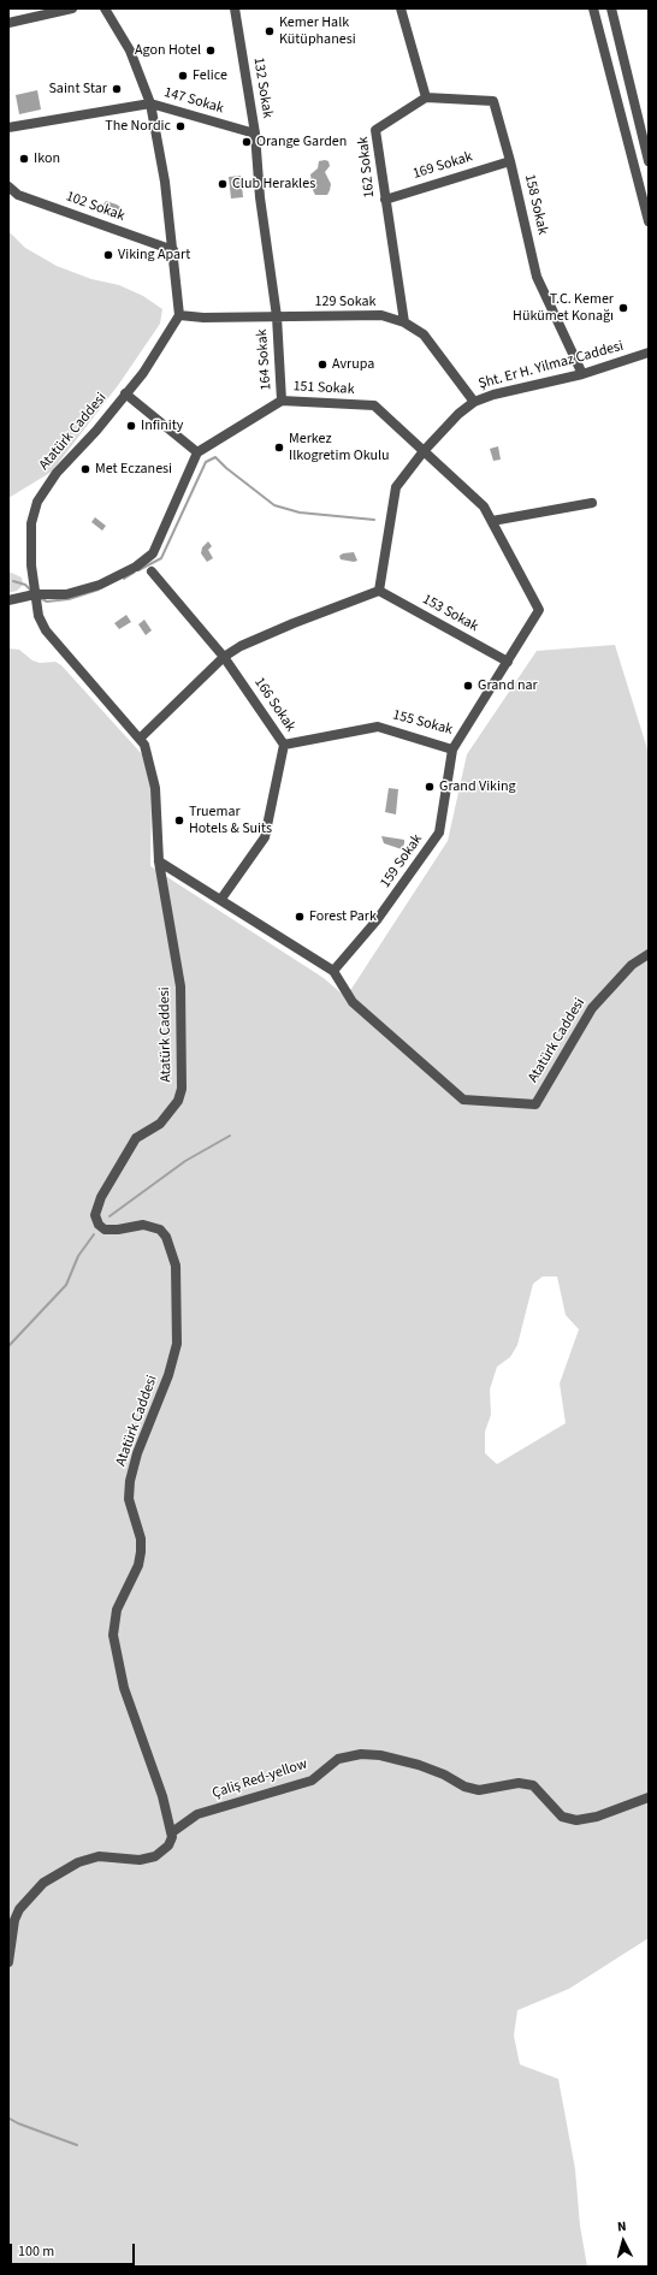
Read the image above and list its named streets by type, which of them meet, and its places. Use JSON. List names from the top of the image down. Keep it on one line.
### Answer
{"streets":{"street":["132 Sokak","147 Sokak","169 Sokak","162 Sokak","158 Sokak","102 Sokak","129 Sokak","164 Sokak","Şht. Er H. Yilmaz Caddesi","151 Sokak","Atatürk Caddesi","153 Sokak","166 Sokak","155 Sokak","159 Sokak","Çaliş Red-yellow"]},"crossings":[["132 Sokak","147 Sokak"],["132 Sokak","129 Sokak"],["132 Sokak","164 Sokak"],["169 Sokak","162 Sokak"],["169 Sokak","158 Sokak"],["162 Sokak","158 Sokak"],["162 Sokak","129 Sokak"],["158 Sokak","Şht. Er H. Yilmaz Caddesi"],["129 Sokak","164 Sokak"],["129 Sokak","Şht. Er H. Yilmaz Caddesi"],["129 Sokak","Atatürk Caddesi"],["164 Sokak","151 Sokak"],["Şht. Er H. Yilmaz Caddesi","151 Sokak"],["Şht. Er H. Yilmaz Caddesi","153 Sokak"],["151 Sokak","153 Sokak"],["151 Sokak","155 Sokak"],["Atatürk Caddesi","166 Sokak"],["Atatürk Caddesi","159 Sokak"],["Atatürk Caddesi","Çaliş Red-yellow"],["153 Sokak","155 Sokak"],["166 Sokak","155 Sokak"],["155 Sokak","159 Sokak"]],"places":["Kemer Halk Kütüphanesi","Agon Hotel","Felice","Saint Star","The Nordic","Orange Garden","Ikon","Club Herakles","Viking Apart","T.C. Kemer Hükümet Konağı","Avrupa","Infinity","Merkez Ilkogretim Okulu","Met Eczanesi","Grand nar","Grand Viking","Truemar Hotels & Suits","Forest Park"],"scale_bar":"100 m","north":"top"}
